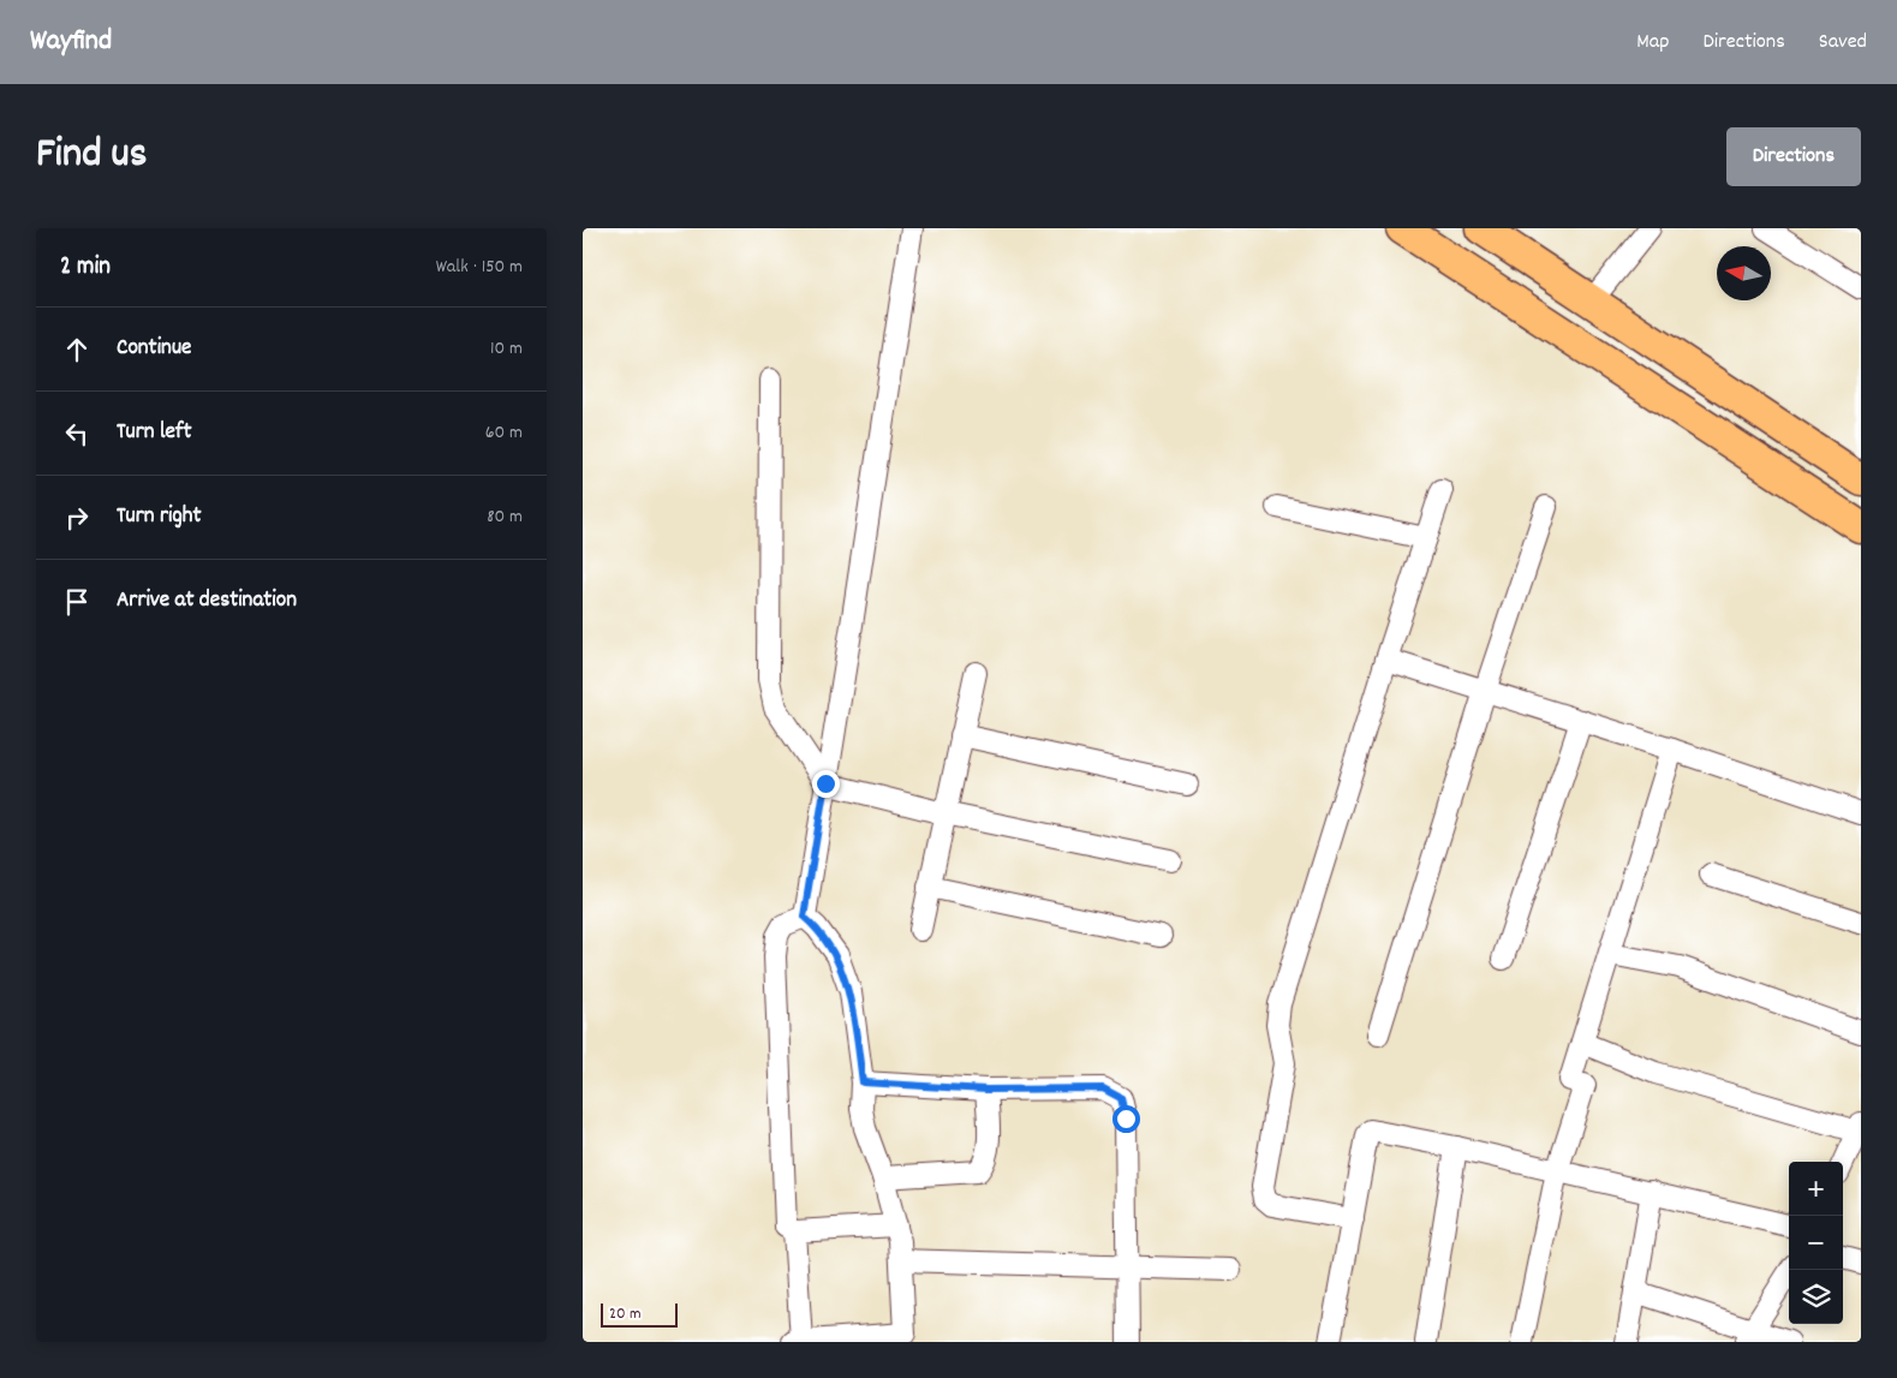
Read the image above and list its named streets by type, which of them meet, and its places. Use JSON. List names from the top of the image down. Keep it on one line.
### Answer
{"scale_bar":"20 m","north":"left","page":{"header":"Wayfind","nav":["Map","Directions","Saved"],"title":"Find us","buttons":"Directions","heading":["2 min","Walk · 150 m"],"list":[["Continue","10 m"],["Turn left","60 m"],["Turn right","80 m"],"Arrive at destination"],"map_buttons":["+","−"],"scale":"20 m"}}
